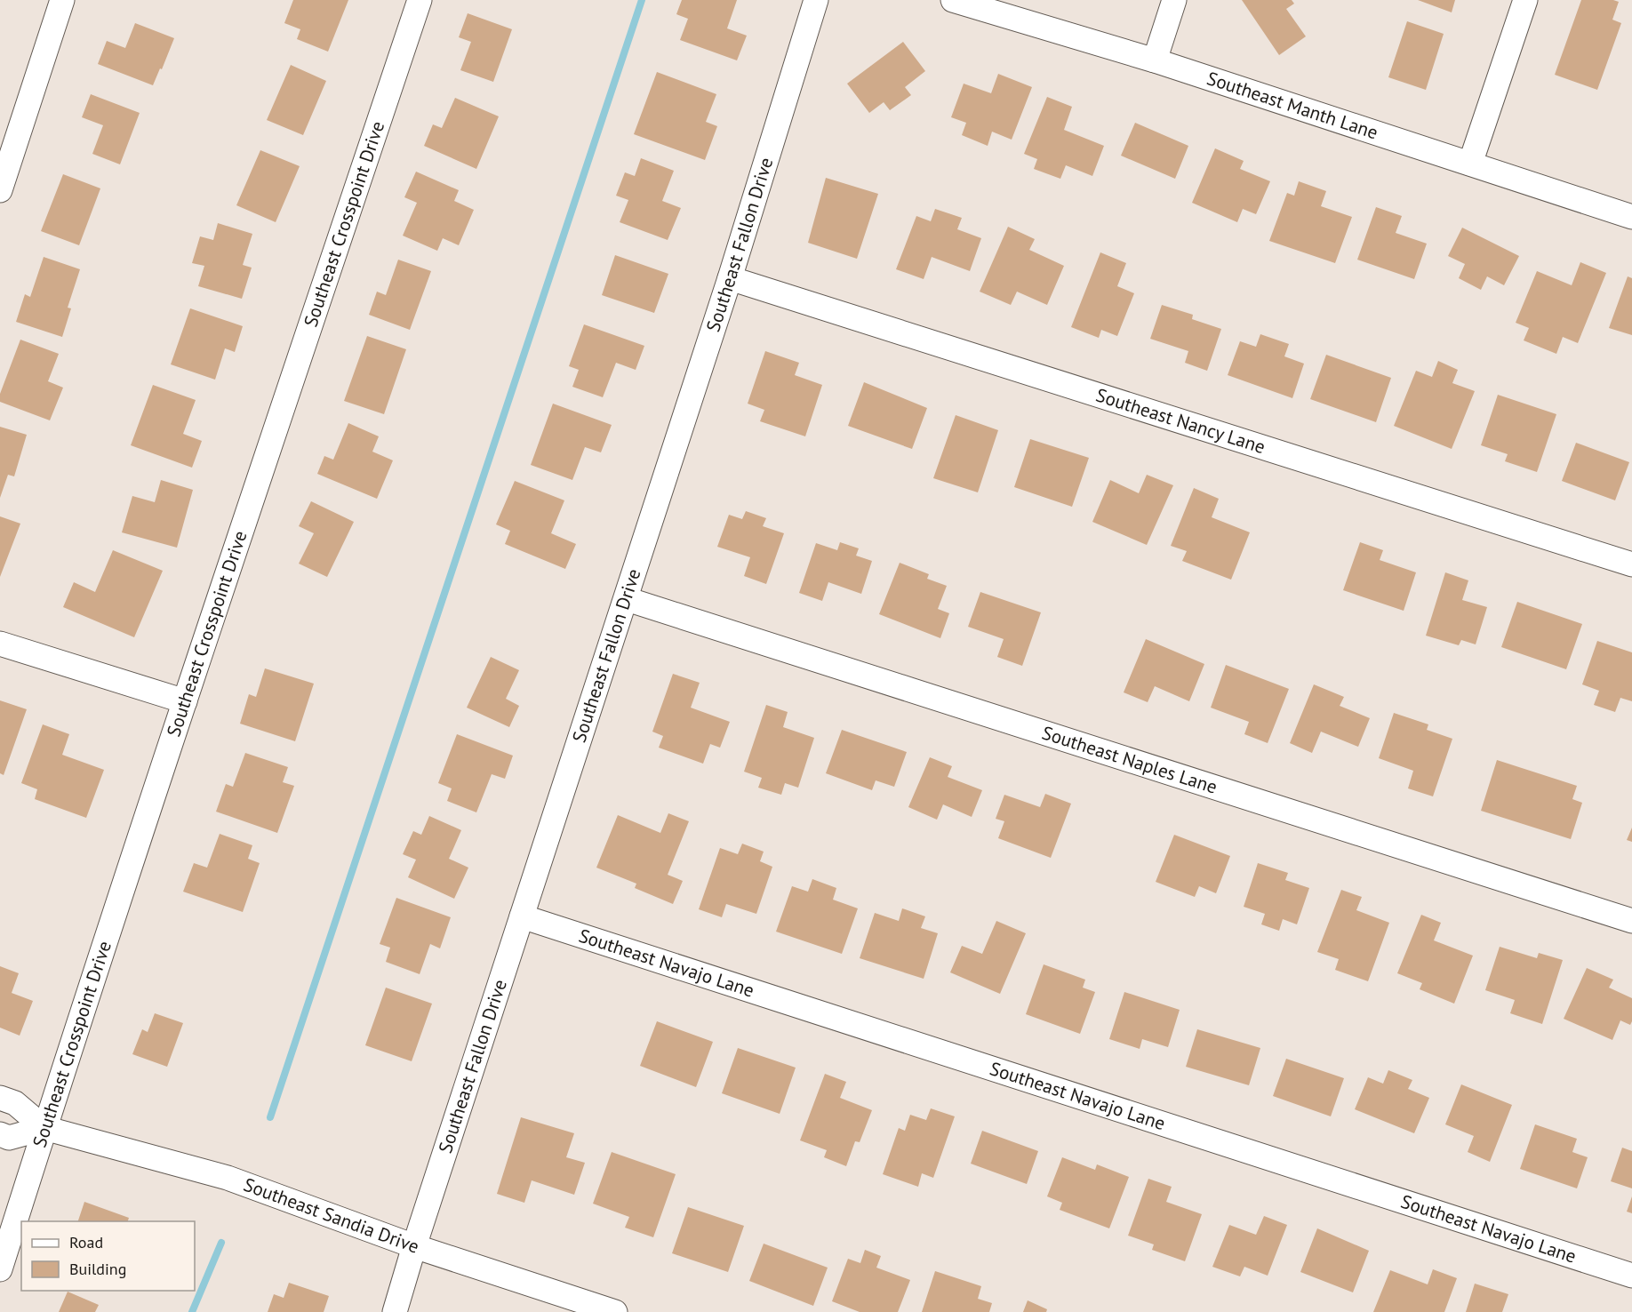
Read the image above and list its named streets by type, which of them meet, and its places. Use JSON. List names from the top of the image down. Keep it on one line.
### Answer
{"streets":{"street":["Southeast Manth Lane","Southeast Crosspoint Drive","Southeast Fallon Drive","Southeast Nancy Lane","Southeast Naples Lane","Southeast Navajo Lane","Southeast Sandia Drive"]},"crossings":[["Southeast Crosspoint Drive","Southeast Sandia Drive"],["Southeast Fallon Drive","Southeast Nancy Lane"],["Southeast Fallon Drive","Southeast Naples Lane"],["Southeast Fallon Drive","Southeast Navajo Lane"],["Southeast Fallon Drive","Southeast Sandia Drive"]],"legend":["Road","Building"]}
